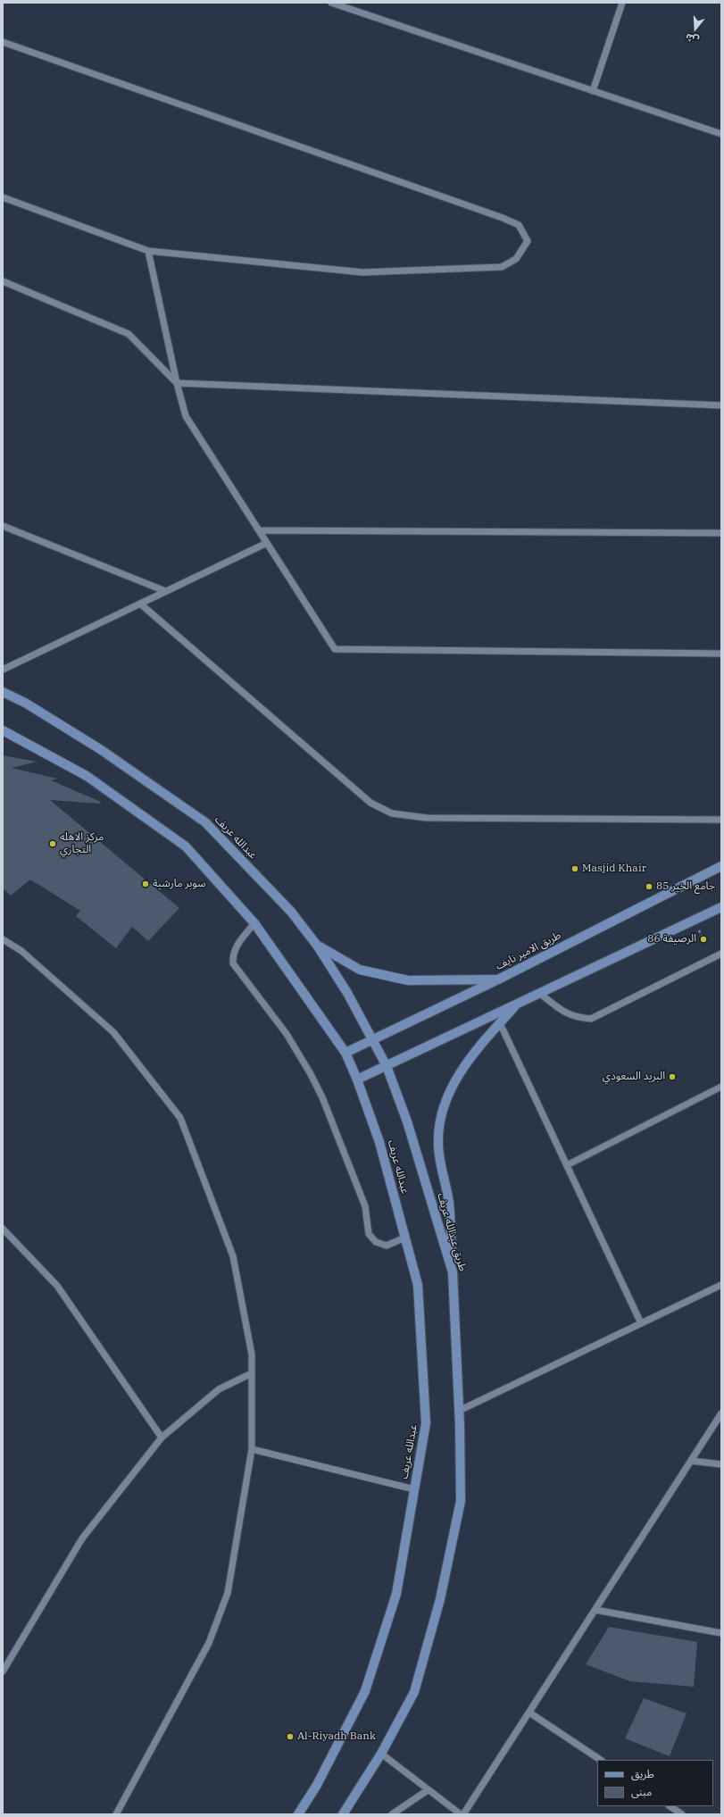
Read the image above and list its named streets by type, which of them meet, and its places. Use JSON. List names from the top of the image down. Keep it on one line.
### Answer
{"streets":{"main road":["عبدالله عريف","طريق الامير نايف","طريق عبدالله عريف"]},"crossings":[["عبدالله عريف","طريق الامير نايف"],["عبدالله عريف","طريق عبدالله عريف"]],"places":["مركز الاهله التجاري","Masjid Khair","سوبر مارشية","جامع الخير 85","الرصيفة 86","البريد السعودي","Al-Riyadh Bank"],"legend":["طريق","مبنى"],"north":"bottom"}
